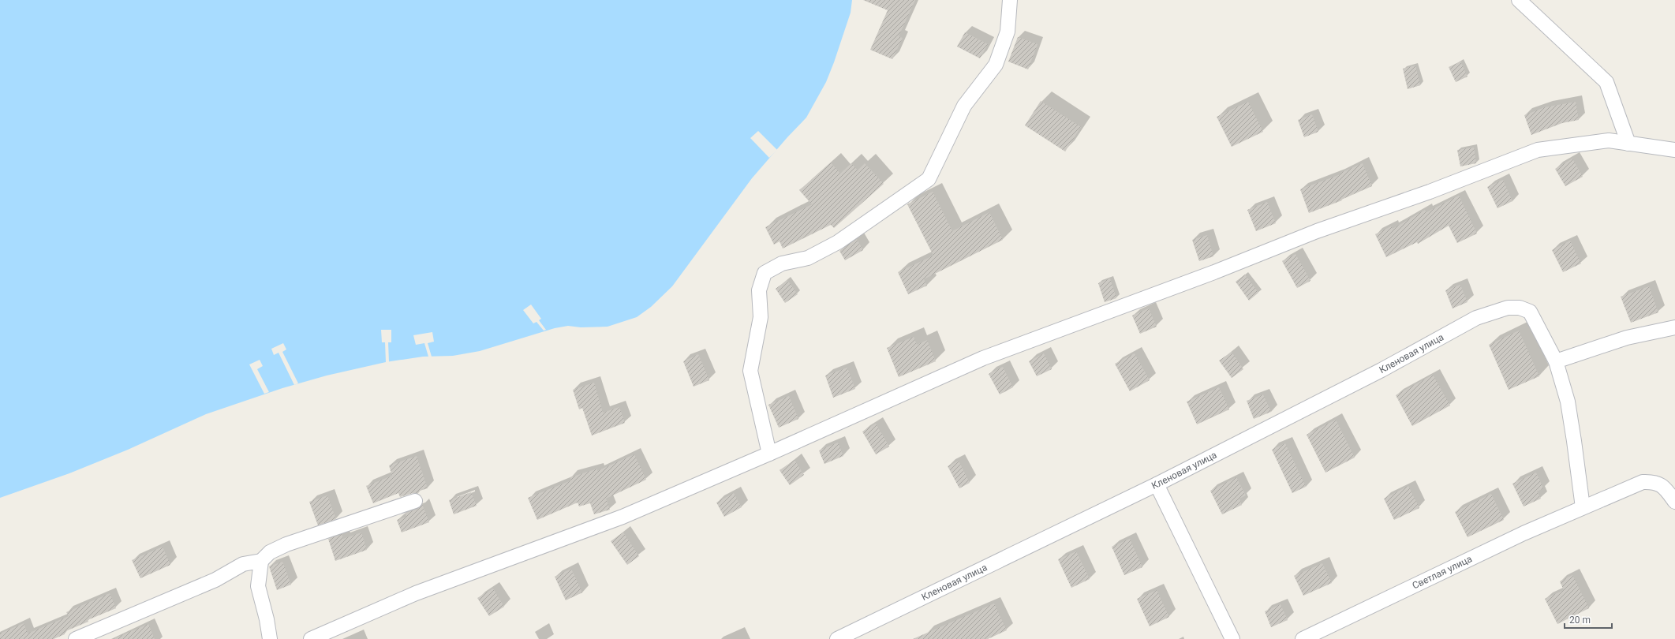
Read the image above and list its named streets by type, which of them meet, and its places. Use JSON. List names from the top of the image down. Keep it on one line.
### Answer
{"streets":{"street":["Кленовая улица","Светлая улица"]},"scale_bar":"20 m"}
